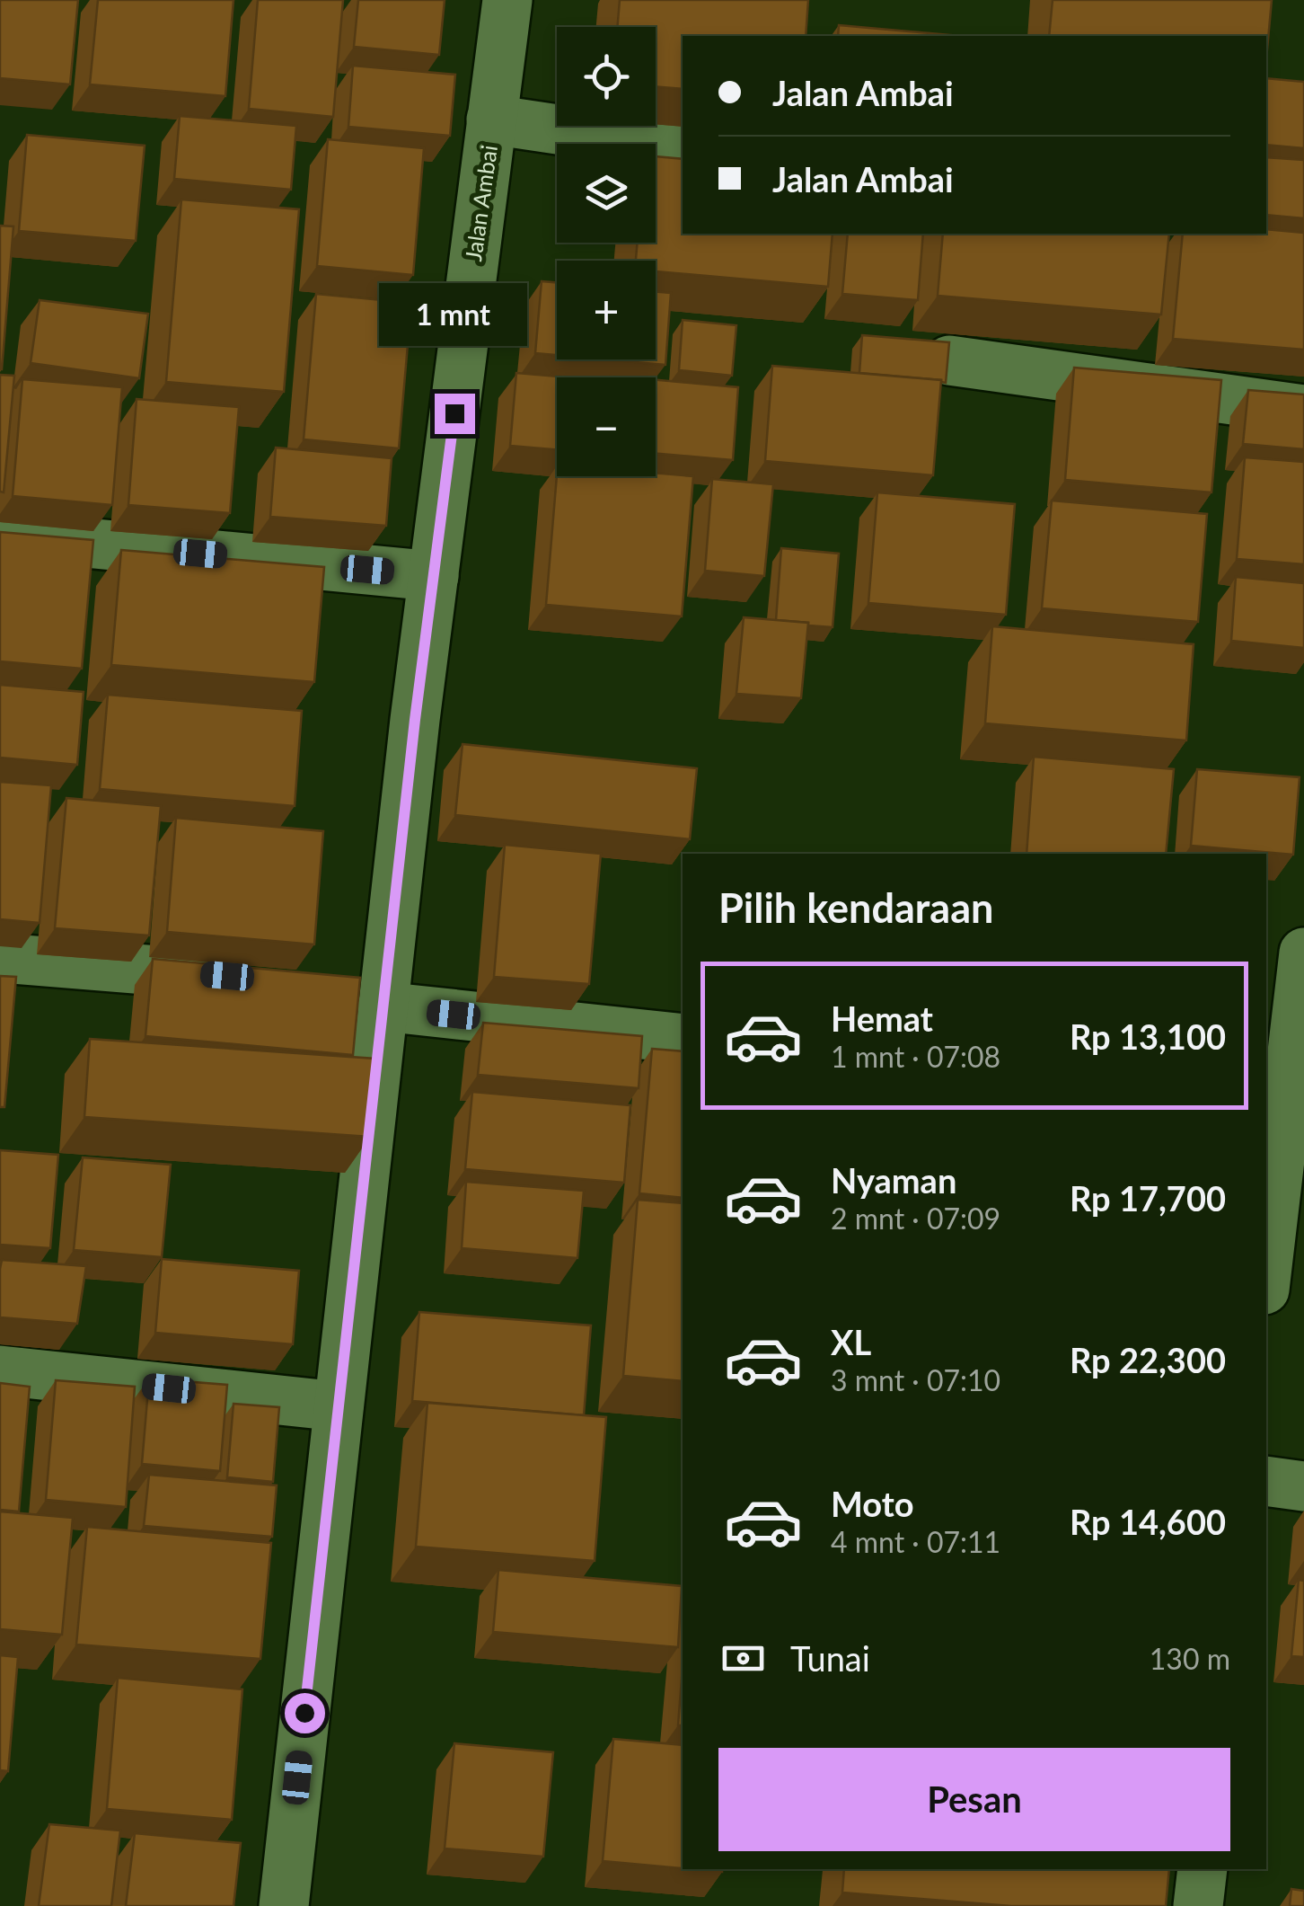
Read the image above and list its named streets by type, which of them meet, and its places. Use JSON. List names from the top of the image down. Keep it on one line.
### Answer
{"streets":{"street":["Jalan Ambai"]},"page":{"map_buttons":["+","−"],"banner":["Jalan Ambai","Jalan Ambai"],"bubble":"1 mnt","heading":"Pilih kendaraan","list":[{"name":"Hemat","note":"1 mnt · 07:08","value":"Rp 13,100"},{"name":"Nyaman","note":"2 mnt · 07:09","value":"Rp 17,700"},{"name":"XL","note":"3 mnt · 07:10","value":"Rp 22,300"},{"name":"Moto","note":"4 mnt · 07:11","value":"Rp 14,600"}],"pay":["Tunai","130 m"],"buttons":"Pesan"}}
